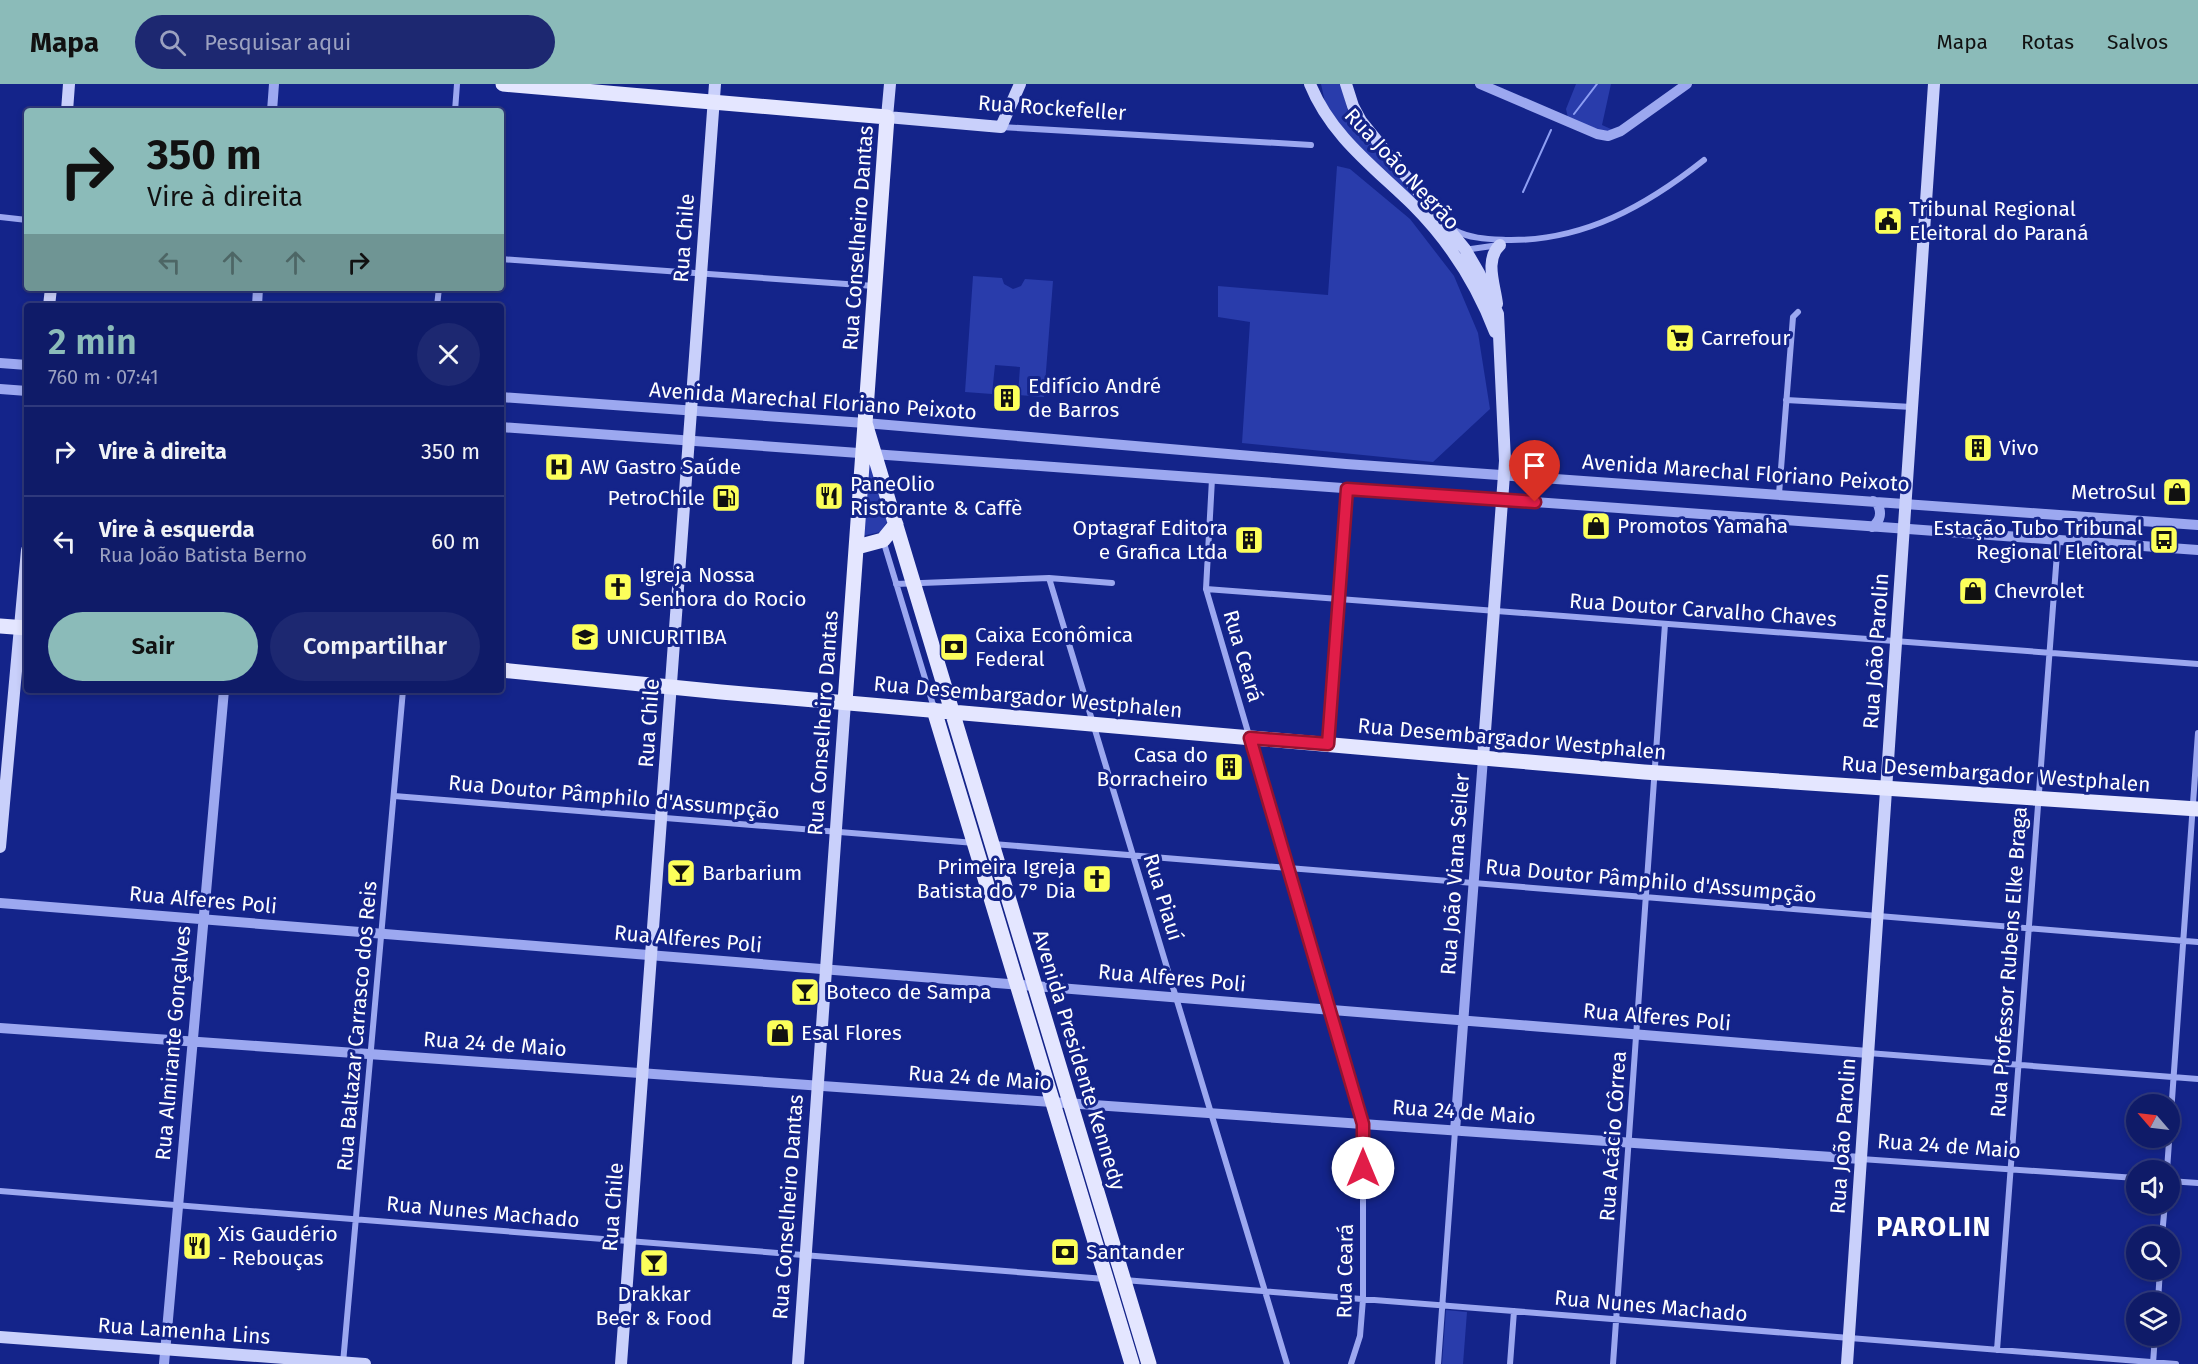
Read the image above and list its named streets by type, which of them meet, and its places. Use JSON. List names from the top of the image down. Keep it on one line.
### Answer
{"streets":{"main road":["Rua Rockefeller","Rua João Negrão","Rua Chile","Rua Conselheiro Dantas","Rua João Parolin","Rua Desembargador Westphalen","Rua João Viana Seiler","Avenida Presidente Kennedy","Rua Lamenha Lins"],"street":["Avenida Marechal Floriano Peixoto","Rua Doutor Carvalho Chaves","Rua Ceará","Rua Doutor Pâmphilo d'Assumpção","Rua Piauí","Rua Alferes Poli","Rua Professor Rubens Elke Braga","Rua Baltazar Carrasco dos Reis","Rua Almirante Gonçalves","Rua 24 de Maio","Rua Acácio Côrrea","Rua Nunes Machado"]},"crossings":[["Rua Rockefeller","Rua Chile"],["Rua Rockefeller","Rua Conselheiro Dantas"],["Rua João Negrão","Rua João Viana Seiler"],["Rua Chile","Avenida Marechal Floriano Peixoto"],["Rua Chile","Rua Desembargador Westphalen"],["Rua Chile","Rua Doutor Pâmphilo d'Assumpção"],["Rua Chile","Rua Alferes Poli"],["Rua Chile","Rua 24 de Maio"],["Rua Chile","Rua Nunes Machado"],["Rua Conselheiro Dantas","Avenida Marechal Floriano Peixoto"],["Rua Conselheiro Dantas","Rua Desembargador Westphalen"],["Rua Conselheiro Dantas","Rua Doutor Pâmphilo d'Assumpção"],["Rua Conselheiro Dantas","Rua Alferes Poli"],["Rua Conselheiro Dantas","Rua 24 de Maio"],["Rua Conselheiro Dantas","Avenida Presidente Kennedy"],["Rua Conselheiro Dantas","Rua Nunes Machado"],["Avenida Marechal Floriano Peixoto","Rua João Parolin"],["Avenida Marechal Floriano Peixoto","Rua João Viana Seiler"],["Rua Doutor Carvalho Chaves","Rua João Parolin"],["Rua Doutor Carvalho Chaves","Rua Ceará"],["Rua Doutor Carvalho Chaves","Rua João Viana Seiler"],["Rua Doutor Carvalho Chaves","Rua Professor Rubens Elke Braga"],["Rua Doutor Carvalho Chaves","Rua Acácio Côrrea"],["Rua João Parolin","Rua Desembargador Westphalen"],["Rua João Parolin","Rua Doutor Pâmphilo d'Assumpção"],["Rua João Parolin","Rua Alferes Poli"],["Rua João Parolin","Rua 24 de Maio"],["Rua João Parolin","Rua Nunes Machado"],["Rua Ceará","Rua Desembargador Westphalen"],["Rua Ceará","Rua Alferes Poli"],["Rua Ceará","Rua 24 de Maio"],["Rua Ceará","Rua Nunes Machado"],["Rua Desembargador Westphalen","Rua João Viana Seiler"],["Rua Desembargador Westphalen","Rua Piauí"],["Rua Desembargador Westphalen","Rua Professor Rubens Elke Braga"],["Rua Desembargador Westphalen","Avenida Presidente Kennedy"],["Rua Desembargador Westphalen","Rua Acácio Côrrea"],["Rua Doutor Pâmphilo d'Assumpção","Rua João Viana Seiler"],["Rua Doutor Pâmphilo d'Assumpção","Rua Piauí"],["Rua Doutor Pâmphilo d'Assumpção","Rua Professor Rubens Elke Braga"],["Rua Doutor Pâmphilo d'Assumpção","Rua Baltazar Carrasco dos Reis"],["Rua Doutor Pâmphilo d'Assumpção","Avenida Presidente Kennedy"],["Rua Doutor Pâmphilo d'Assumpção","Rua Acácio Côrrea"],["Rua João Viana Seiler","Rua Alferes Poli"],["Rua João Viana Seiler","Rua 24 de Maio"],["Rua João Viana Seiler","Rua Nunes Machado"],["Rua Piauí","Rua Alferes Poli"],["Rua Piauí","Rua 24 de Maio"],["Rua Piauí","Rua Nunes Machado"],["Rua Alferes Poli","Rua Professor Rubens Elke Braga"],["Rua Alferes Poli","Rua Baltazar Carrasco dos Reis"],["Rua Alferes Poli","Rua Almirante Gonçalves"],["Rua Alferes Poli","Avenida Presidente Kennedy"],["Rua Alferes Poli","Rua Acácio Côrrea"],["Rua Professor Rubens Elke Braga","Rua 24 de Maio"],["Rua Professor Rubens Elke Braga","Rua Nunes Machado"],["Rua Baltazar Carrasco dos Reis","Rua 24 de Maio"],["Rua Baltazar Carrasco dos Reis","Rua Nunes Machado"],["Rua Baltazar Carrasco dos Reis","Rua Lamenha Lins"],["Rua Almirante Gonçalves","Rua 24 de Maio"],["Rua Almirante Gonçalves","Rua Nunes Machado"],["Rua Almirante Gonçalves","Rua Lamenha Lins"],["Rua 24 de Maio","Avenida Presidente Kennedy"],["Rua 24 de Maio","Rua Acácio Côrrea"],["Avenida Presidente Kennedy","Rua Nunes Machado"],["Rua Acácio Côrrea","Rua Nunes Machado"]],"districts":["PAROLIN"],"places":{"public building":["Tribunal Regional Eleitoral do Paraná"],"supermarket":["Carrefour"],"building":["Edifício André de Barros","Vivo","Optagraf Editora e Grafica Ltda","Casa do Borracheiro"],"hospital":["AW Gastro Saúde"],"shop":["MetroSul","Promotos Yamaha","Chevrolet","Esal Flores"],"restaurant":["PaneOlio Ristorante & Caffè","Xis Gaudério - Rebouças"],"fuel station":["PetroChile"],"bus stop":["Estação Tubo Tribunal Regional Eleitoral"],"church":["Igreja Nossa Senhora do Rocio","Primeira Igreja Batista do 7° Dia"],"school or university":["UNICURITIBA"],"bank":["Caixa Econômica Federal","Santander"],"bar":["Barbarium","Boteco de Sampa","Drakkar Beer & Food"]},"north":"top left","page":{"header":"Mapa","search":"Pesquisar aqui","nav":["Mapa","Rotas","Salvos"],"turn":["350 m","Vire à direita"],"heading":["2 min","760 m · 07:41"],"list":[{"name":"Vire à direita","value":"350 m"},{"name":"Vire à esquerda","note":"Rua João Batista Berno","value":"60 m"}],"buttons":["Sair","Compartilhar"]}}
